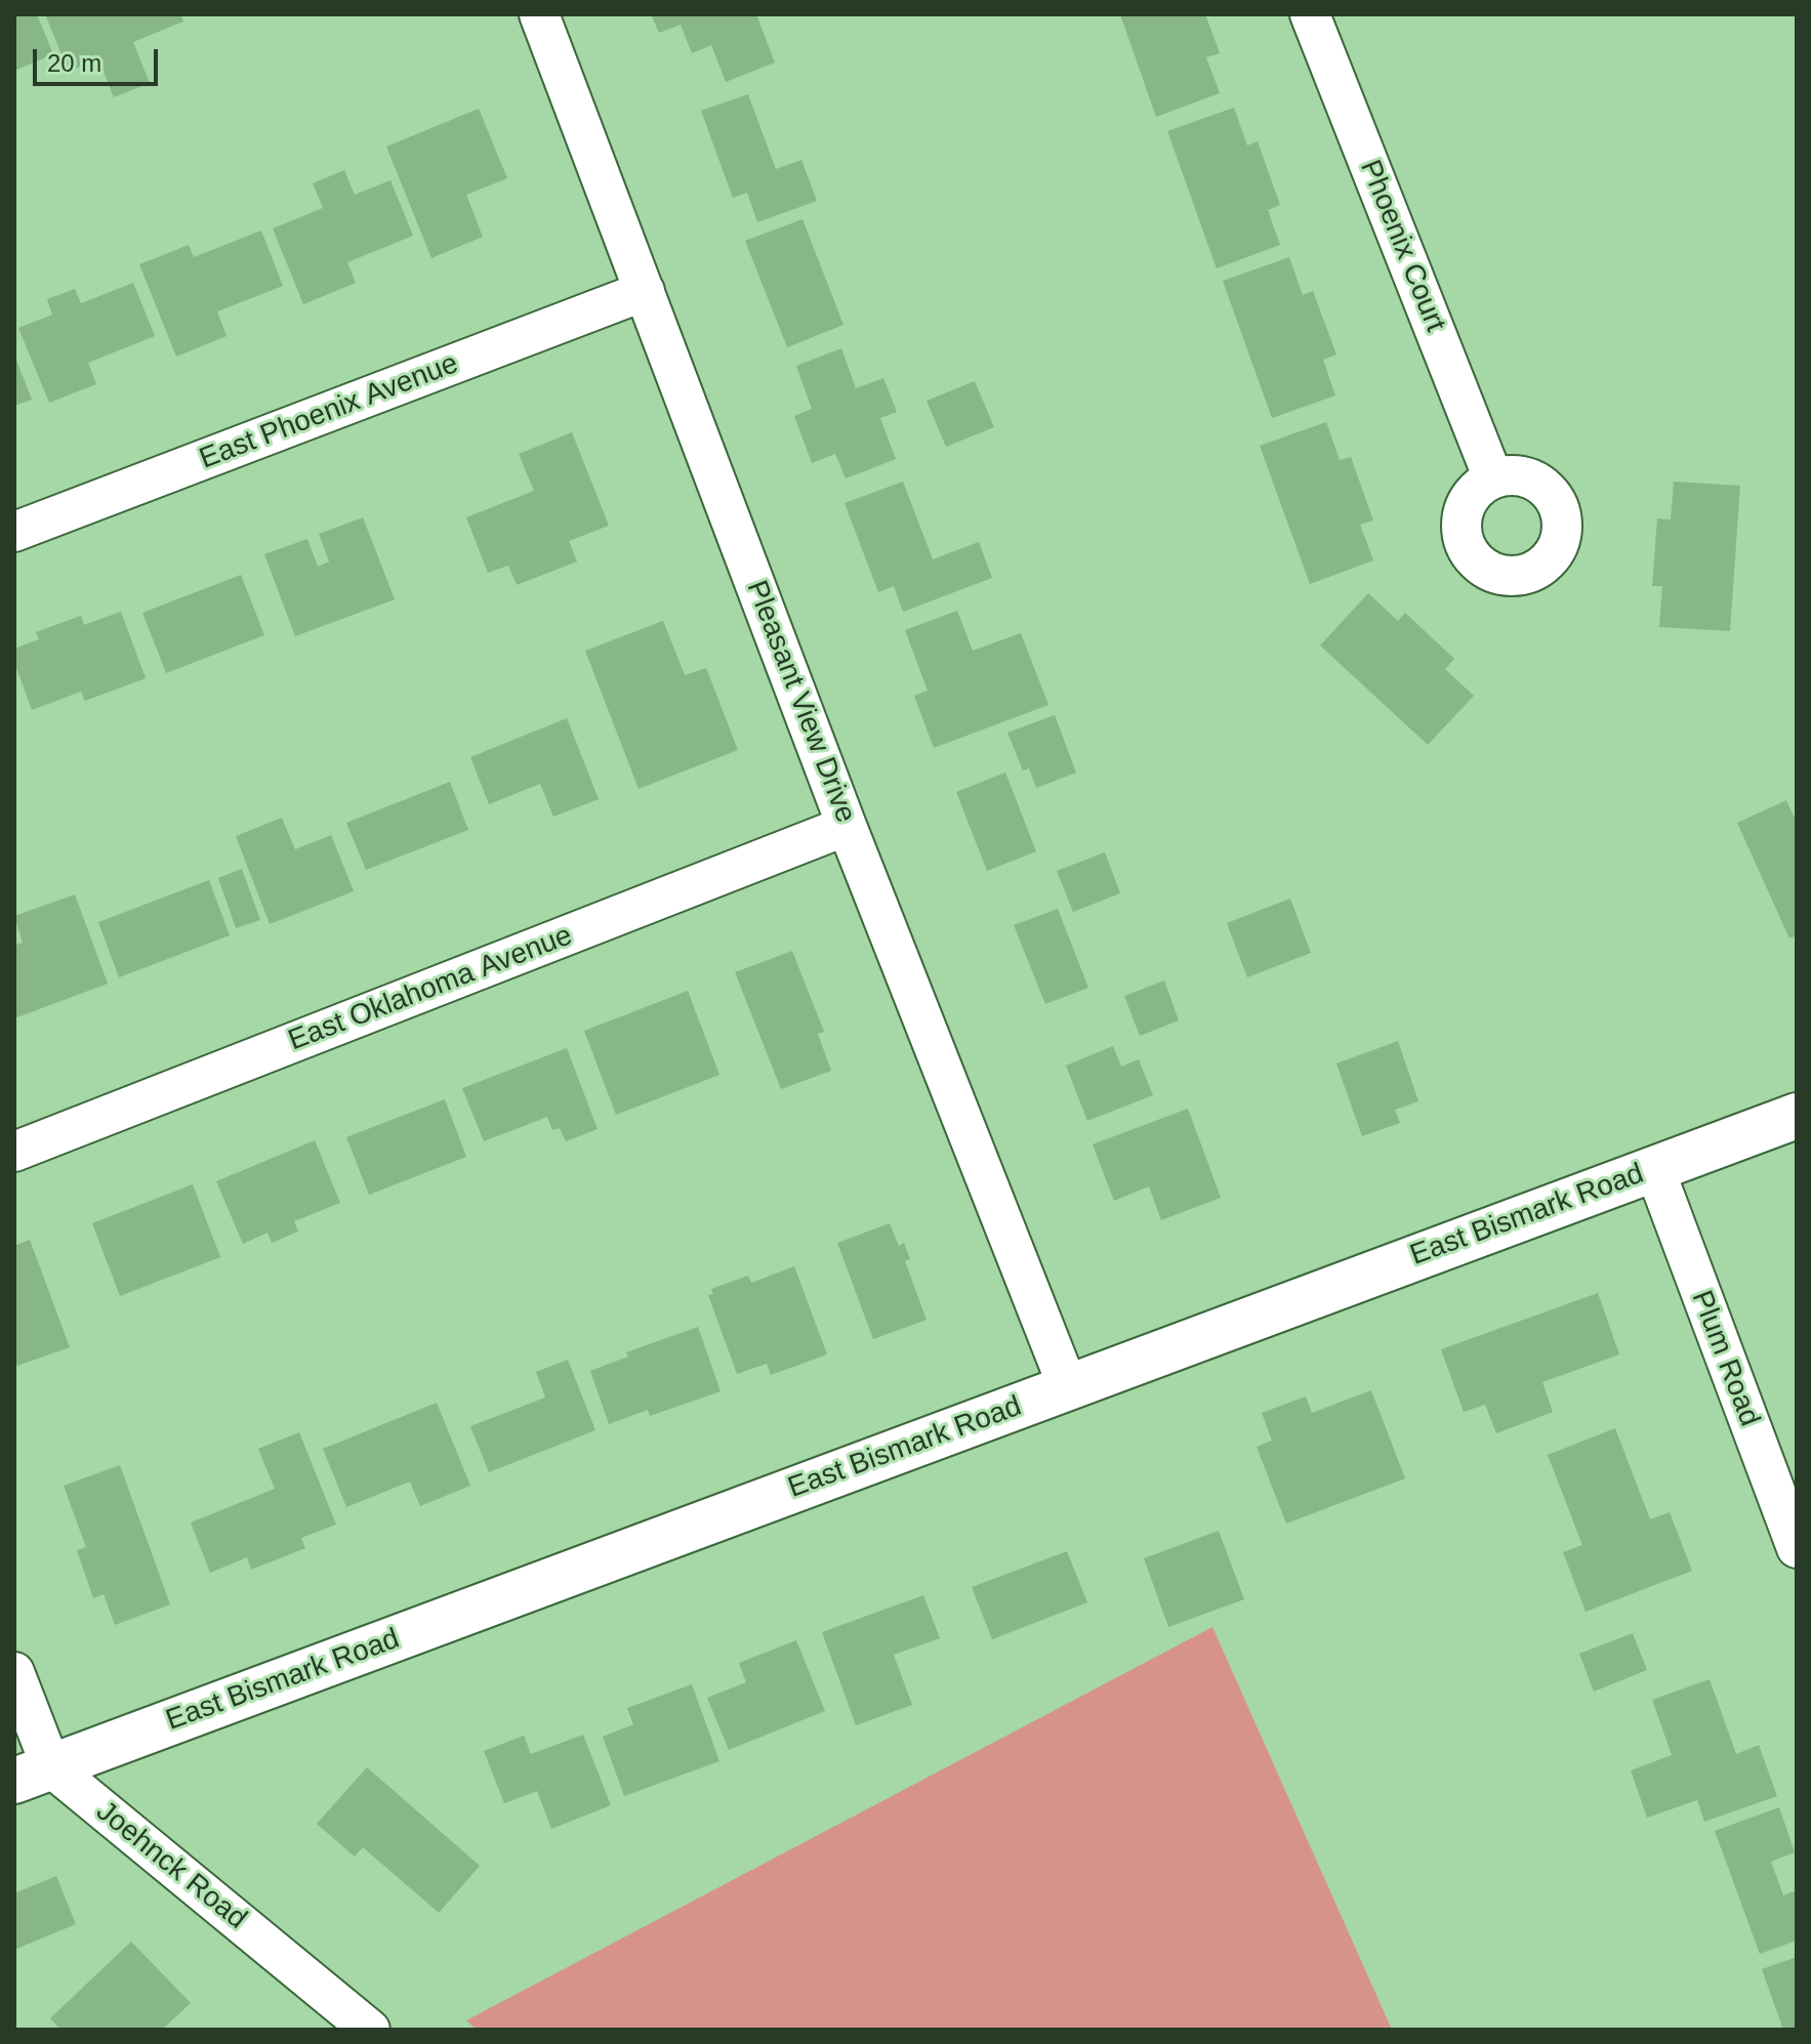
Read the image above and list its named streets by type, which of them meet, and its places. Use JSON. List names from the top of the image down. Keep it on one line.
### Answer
{"streets":{"street":["Phoenix Court","East Phoenix Avenue","Pleasant View Drive","East Oklahoma Avenue","East Bismark Road","Plum Road","Joehnck Road"]},"crossings":[["East Phoenix Avenue","Pleasant View Drive"],["Pleasant View Drive","East Oklahoma Avenue"],["Pleasant View Drive","East Bismark Road"],["East Bismark Road","Plum Road"],["East Bismark Road","Joehnck Road"]],"scale_bar":"20 m"}
